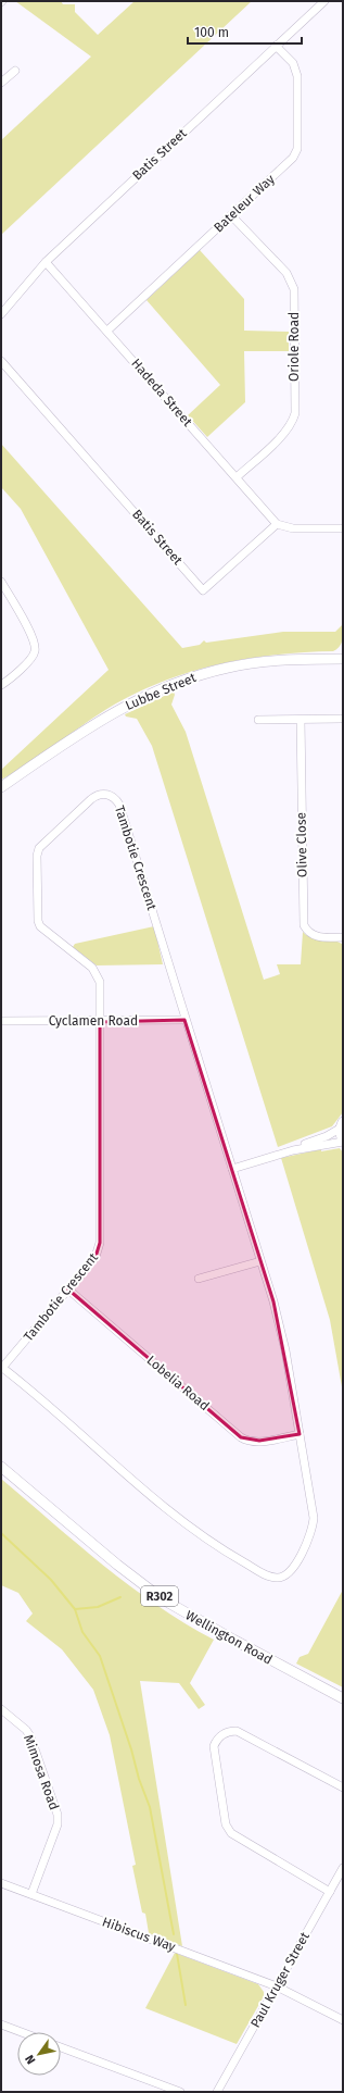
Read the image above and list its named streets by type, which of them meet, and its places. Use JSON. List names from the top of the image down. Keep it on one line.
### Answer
{"streets":{"main road":["Lubbe Street","R302","Wellington Road"],"street":["Batis Street","Bateleur Way","Oriole Road","Hadeda Street","Olive Close","Tambotie Crescent","Cyclamen Road","Lobelia Road","Mimosa Road","Hibiscus Way","Paul Kruger Street"]},"crossings":[["Batis Street","Bateleur Way"],["Batis Street","Hadeda Street"],["Bateleur Way","Oriole Road"],["Bateleur Way","Hadeda Street"],["Oriole Road","Hadeda Street"],["Tambotie Crescent","Cyclamen Road"],["Tambotie Crescent","Lobelia Road"],["Mimosa Road","Hibiscus Way"],["Hibiscus Way","Paul Kruger Street"]],"scale_bar":"100 m","north":"bottom left"}
